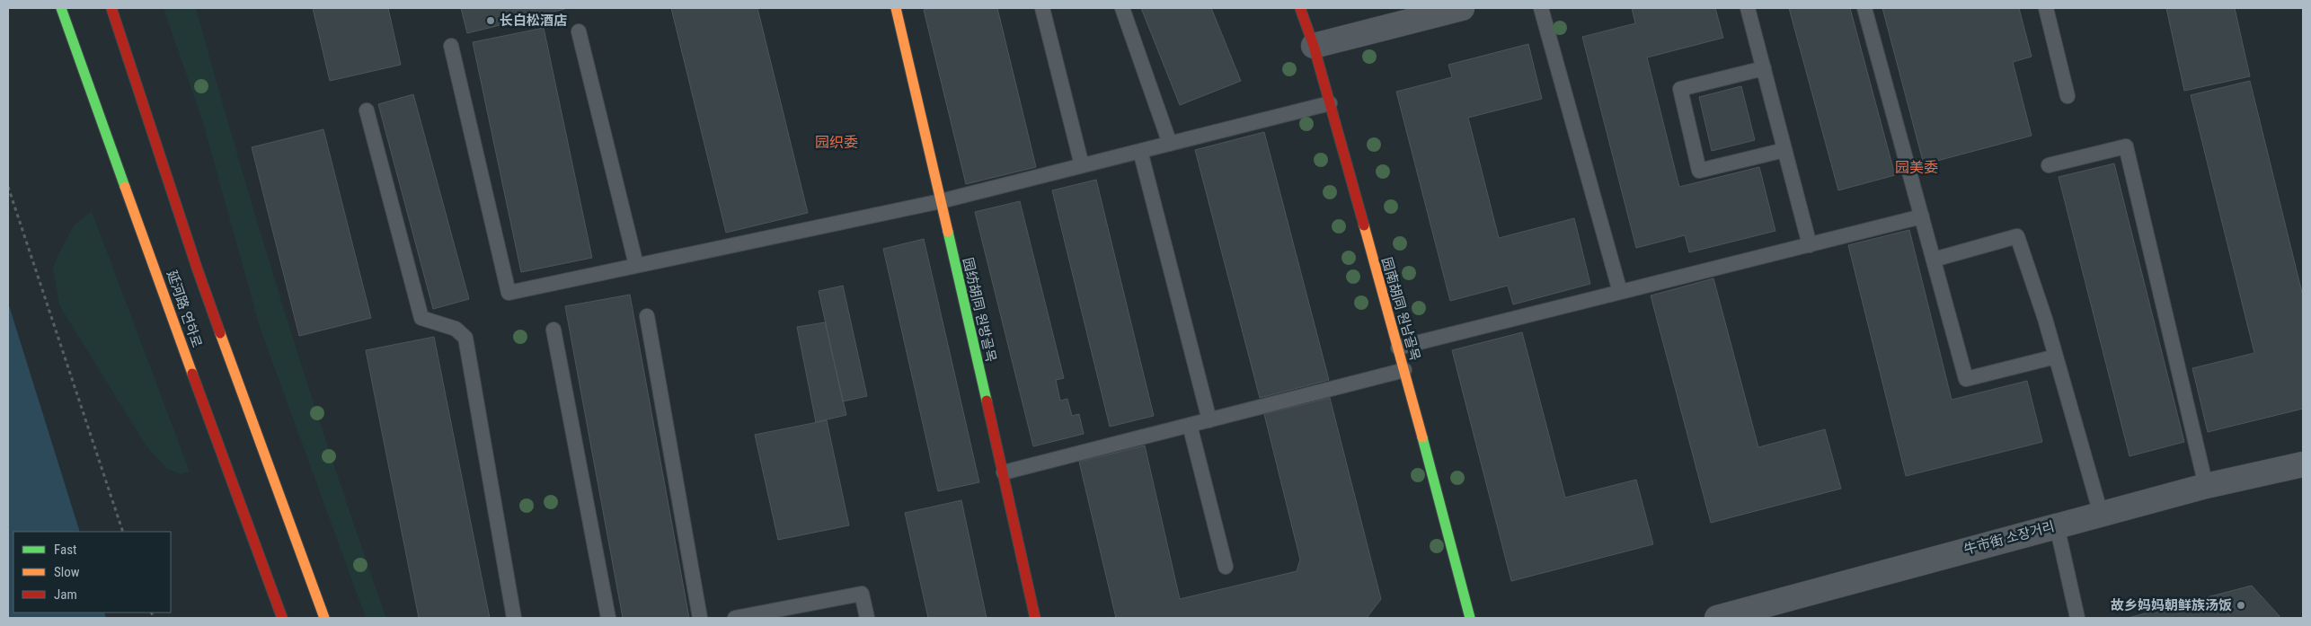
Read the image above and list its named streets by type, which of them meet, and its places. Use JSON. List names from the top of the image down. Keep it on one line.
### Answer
{"streets":{"main road":["延河路 연하로","园南胡同 원남골목","园纺胡同 원방골목"],"street":["牛市街 소장거리"]},"districts":["园织委","园美委"],"places":["长白松酒店","故乡妈妈朝鲜族汤饭"],"legend":["Fast","Slow","Jam"]}
